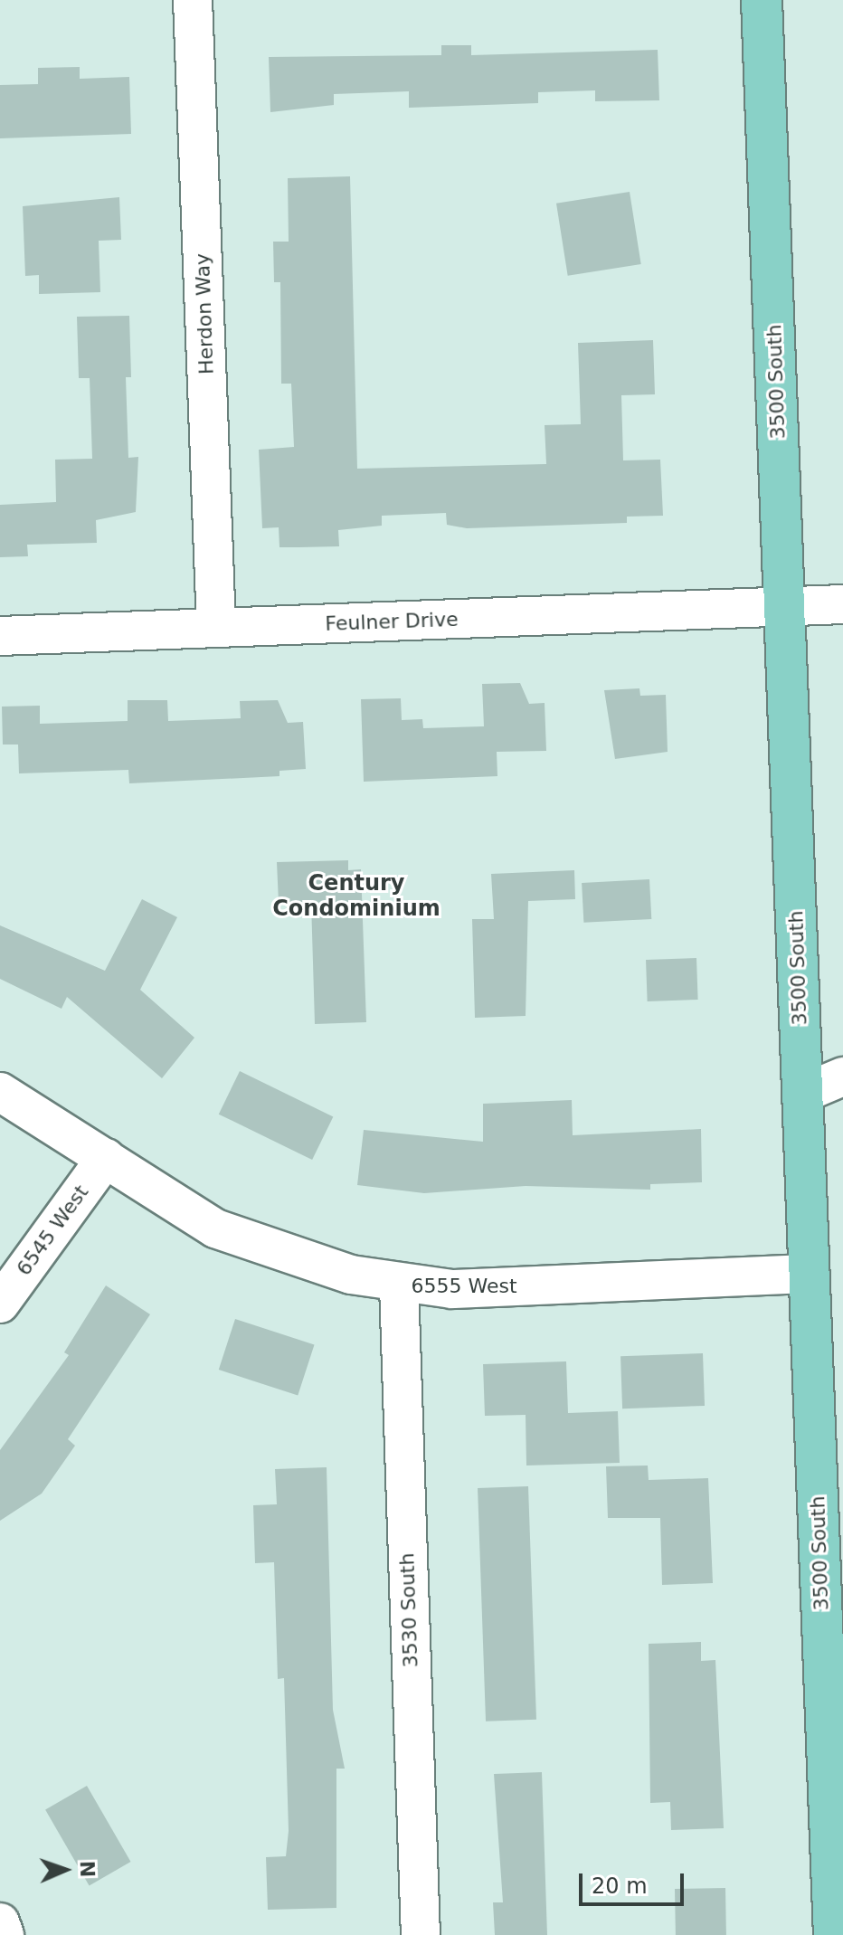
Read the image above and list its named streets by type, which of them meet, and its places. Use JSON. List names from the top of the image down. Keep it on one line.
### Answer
{"streets":{"main road":["3500 South"],"street":["Herdon Way","Feulner Drive","6545 West","6555 West","3530 South"]},"crossings":[["Herdon Way","Feulner Drive"],["3500 South","Feulner Drive"],["3500 South","6555 West"],["6545 West","6555 West"],["6555 West","3530 South"]],"districts":["Century Condominium"],"scale_bar":"20 m","north":"right"}
